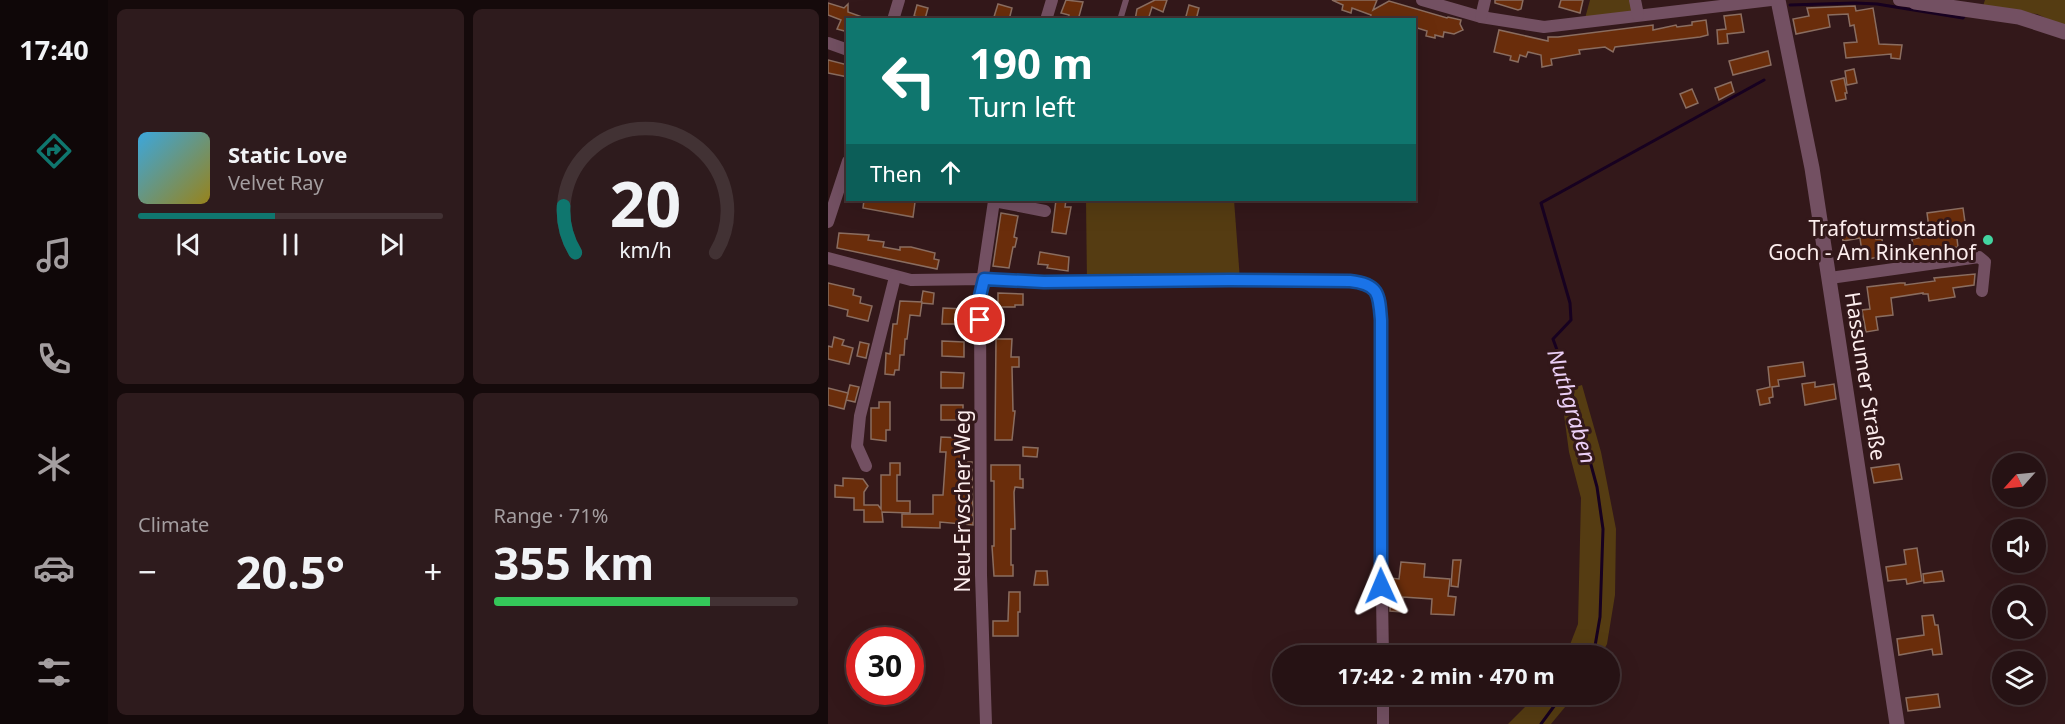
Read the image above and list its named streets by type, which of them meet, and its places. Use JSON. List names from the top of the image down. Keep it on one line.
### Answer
{"streets":{"street":["Hassumer Straße","Neu-Ervscher-Weg"]},"water":["Nuthgraben"],"places":["Trafoturmstation Goch - Am Rinkenhof"],"north":"bottom left","page":{"tabs":"17:40","turn":["190 m","Turn left"],"song":["Static Love","Velvet Ray"],"then":"Then","tile":["Climate",["Range · 71%","355 km"]],"heat":["−","20.5°","+"],"limit":"30","trip":"17:42 · 2 min · 470 m","gauge":["20","km/h"]}}
